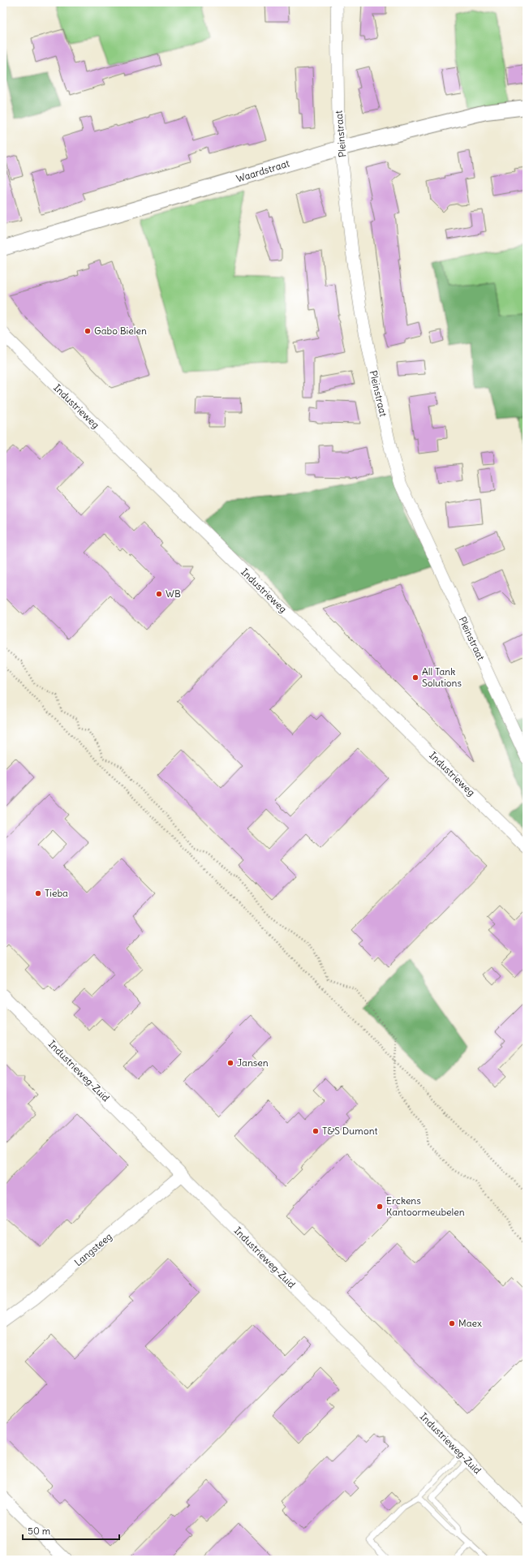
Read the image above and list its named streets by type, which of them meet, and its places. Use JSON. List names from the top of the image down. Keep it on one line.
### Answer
{"streets":{"street":["Pleinstraat","Waardstraat","Industrieweg","Industrieweg-Zuid","Langsteeg"]},"crossings":[["Pleinstraat","Waardstraat"],["Industrieweg-Zuid","Langsteeg"]],"places":["Gabo Bielen","WB","All Tank Solutions","Tieba","Jansen","T&S Dumont","Erckens Kantoormeubelen","Maex"],"scale_bar":"50 m"}
